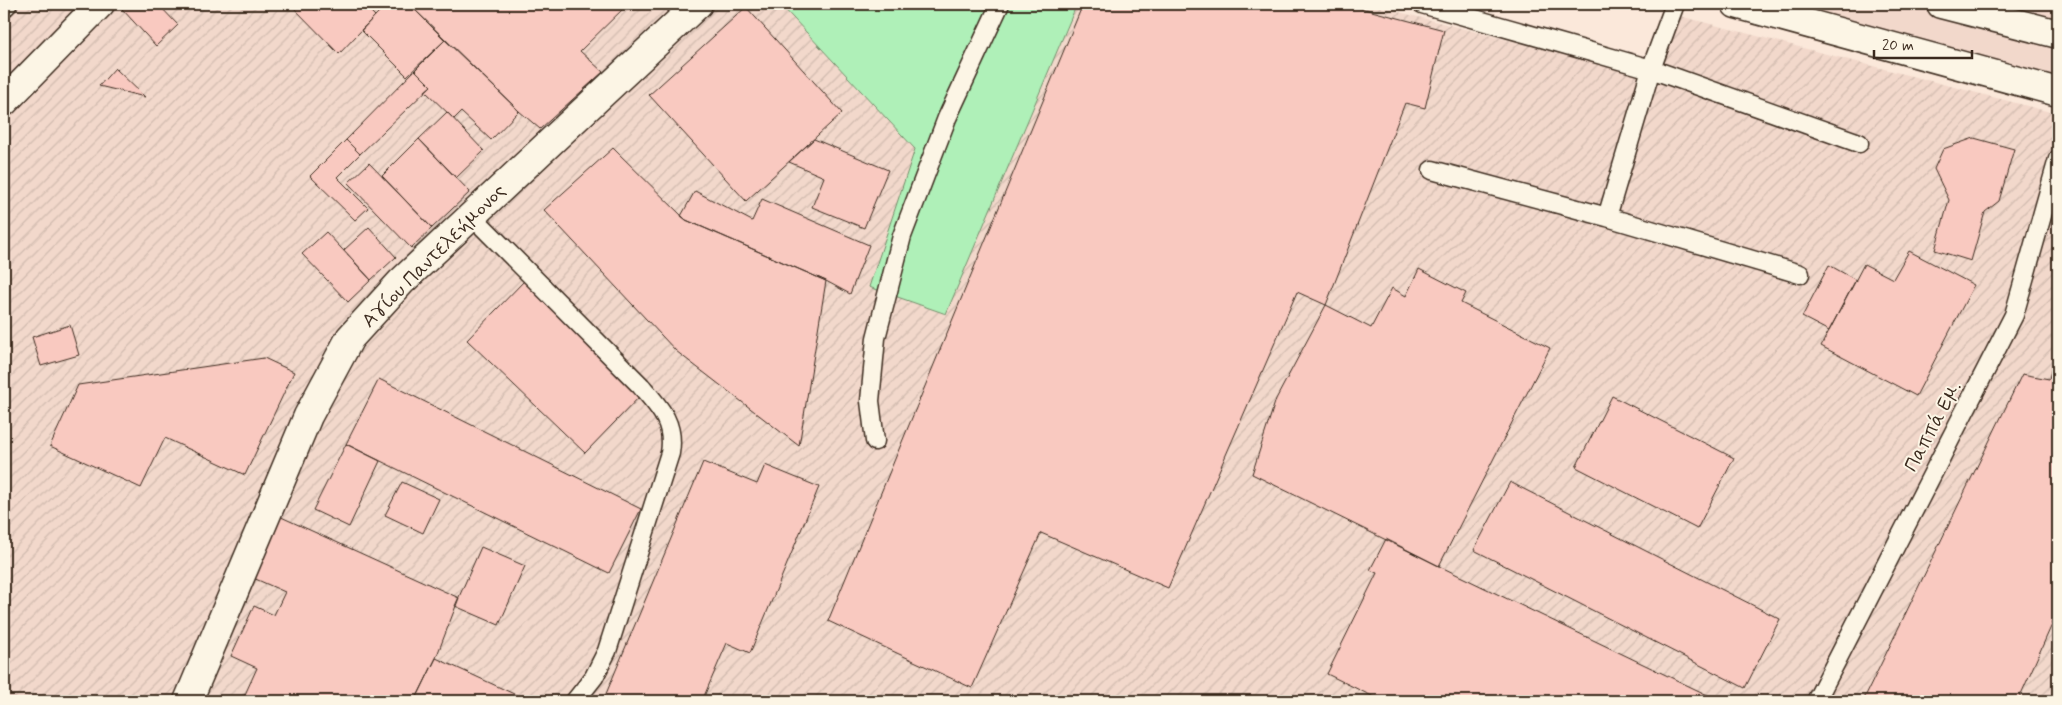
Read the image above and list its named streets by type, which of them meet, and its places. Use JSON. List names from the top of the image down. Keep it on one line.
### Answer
{"streets":{"street":["Αγίου Παντελεήμονος"],"lane":["Παππά Εμ."]},"scale_bar":"20 m"}
